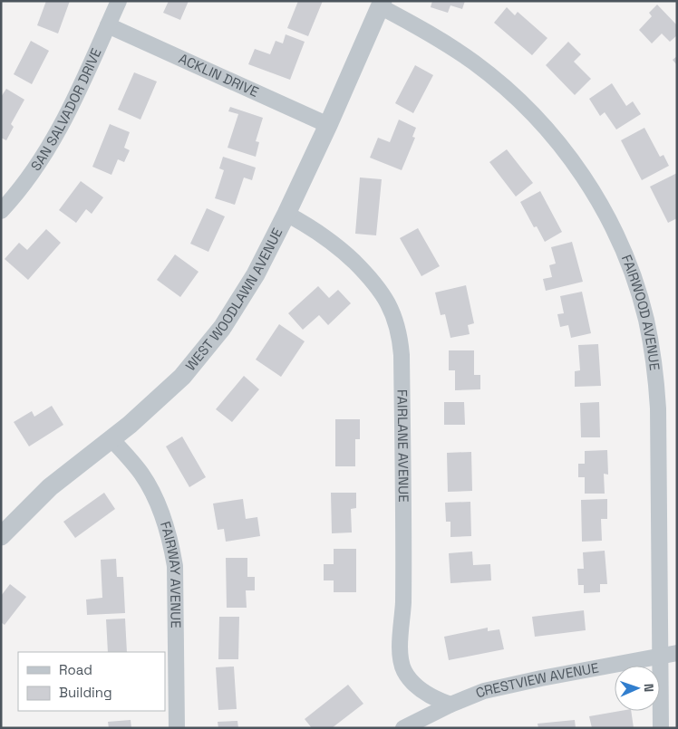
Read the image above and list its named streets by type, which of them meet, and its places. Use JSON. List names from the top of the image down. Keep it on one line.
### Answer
{"streets":{"street":["ACKLIN DRIVE","SAN SALVADOR DRIVE","WEST WOODLAWN AVENUE","FAIRWOOD AVENUE","FAIRLANE AVENUE","FAIRWAY AVENUE","CRESTVIEW AVENUE"]},"crossings":[["ACKLIN DRIVE","SAN SALVADOR DRIVE"],["ACKLIN DRIVE","WEST WOODLAWN AVENUE"],["WEST WOODLAWN AVENUE","FAIRWOOD AVENUE"],["WEST WOODLAWN AVENUE","FAIRLANE AVENUE"],["WEST WOODLAWN AVENUE","FAIRWAY AVENUE"],["FAIRWOOD AVENUE","CRESTVIEW AVENUE"],["FAIRLANE AVENUE","CRESTVIEW AVENUE"]],"legend":["Road","Building"],"north":"right"}
